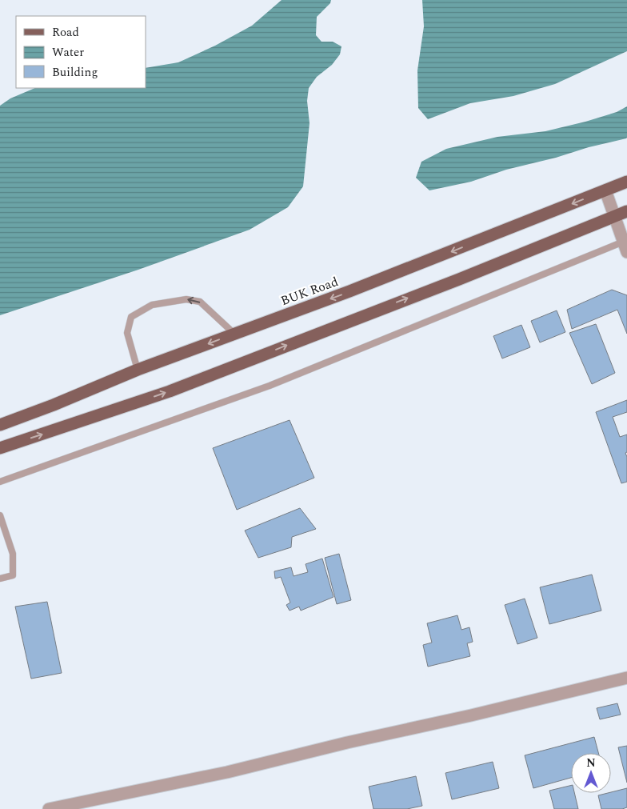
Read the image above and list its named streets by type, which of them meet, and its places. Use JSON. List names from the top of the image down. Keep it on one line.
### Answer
{"streets":{"main road":["BUK Road"]},"legend":["Road","Water","Building"],"north":"top"}
